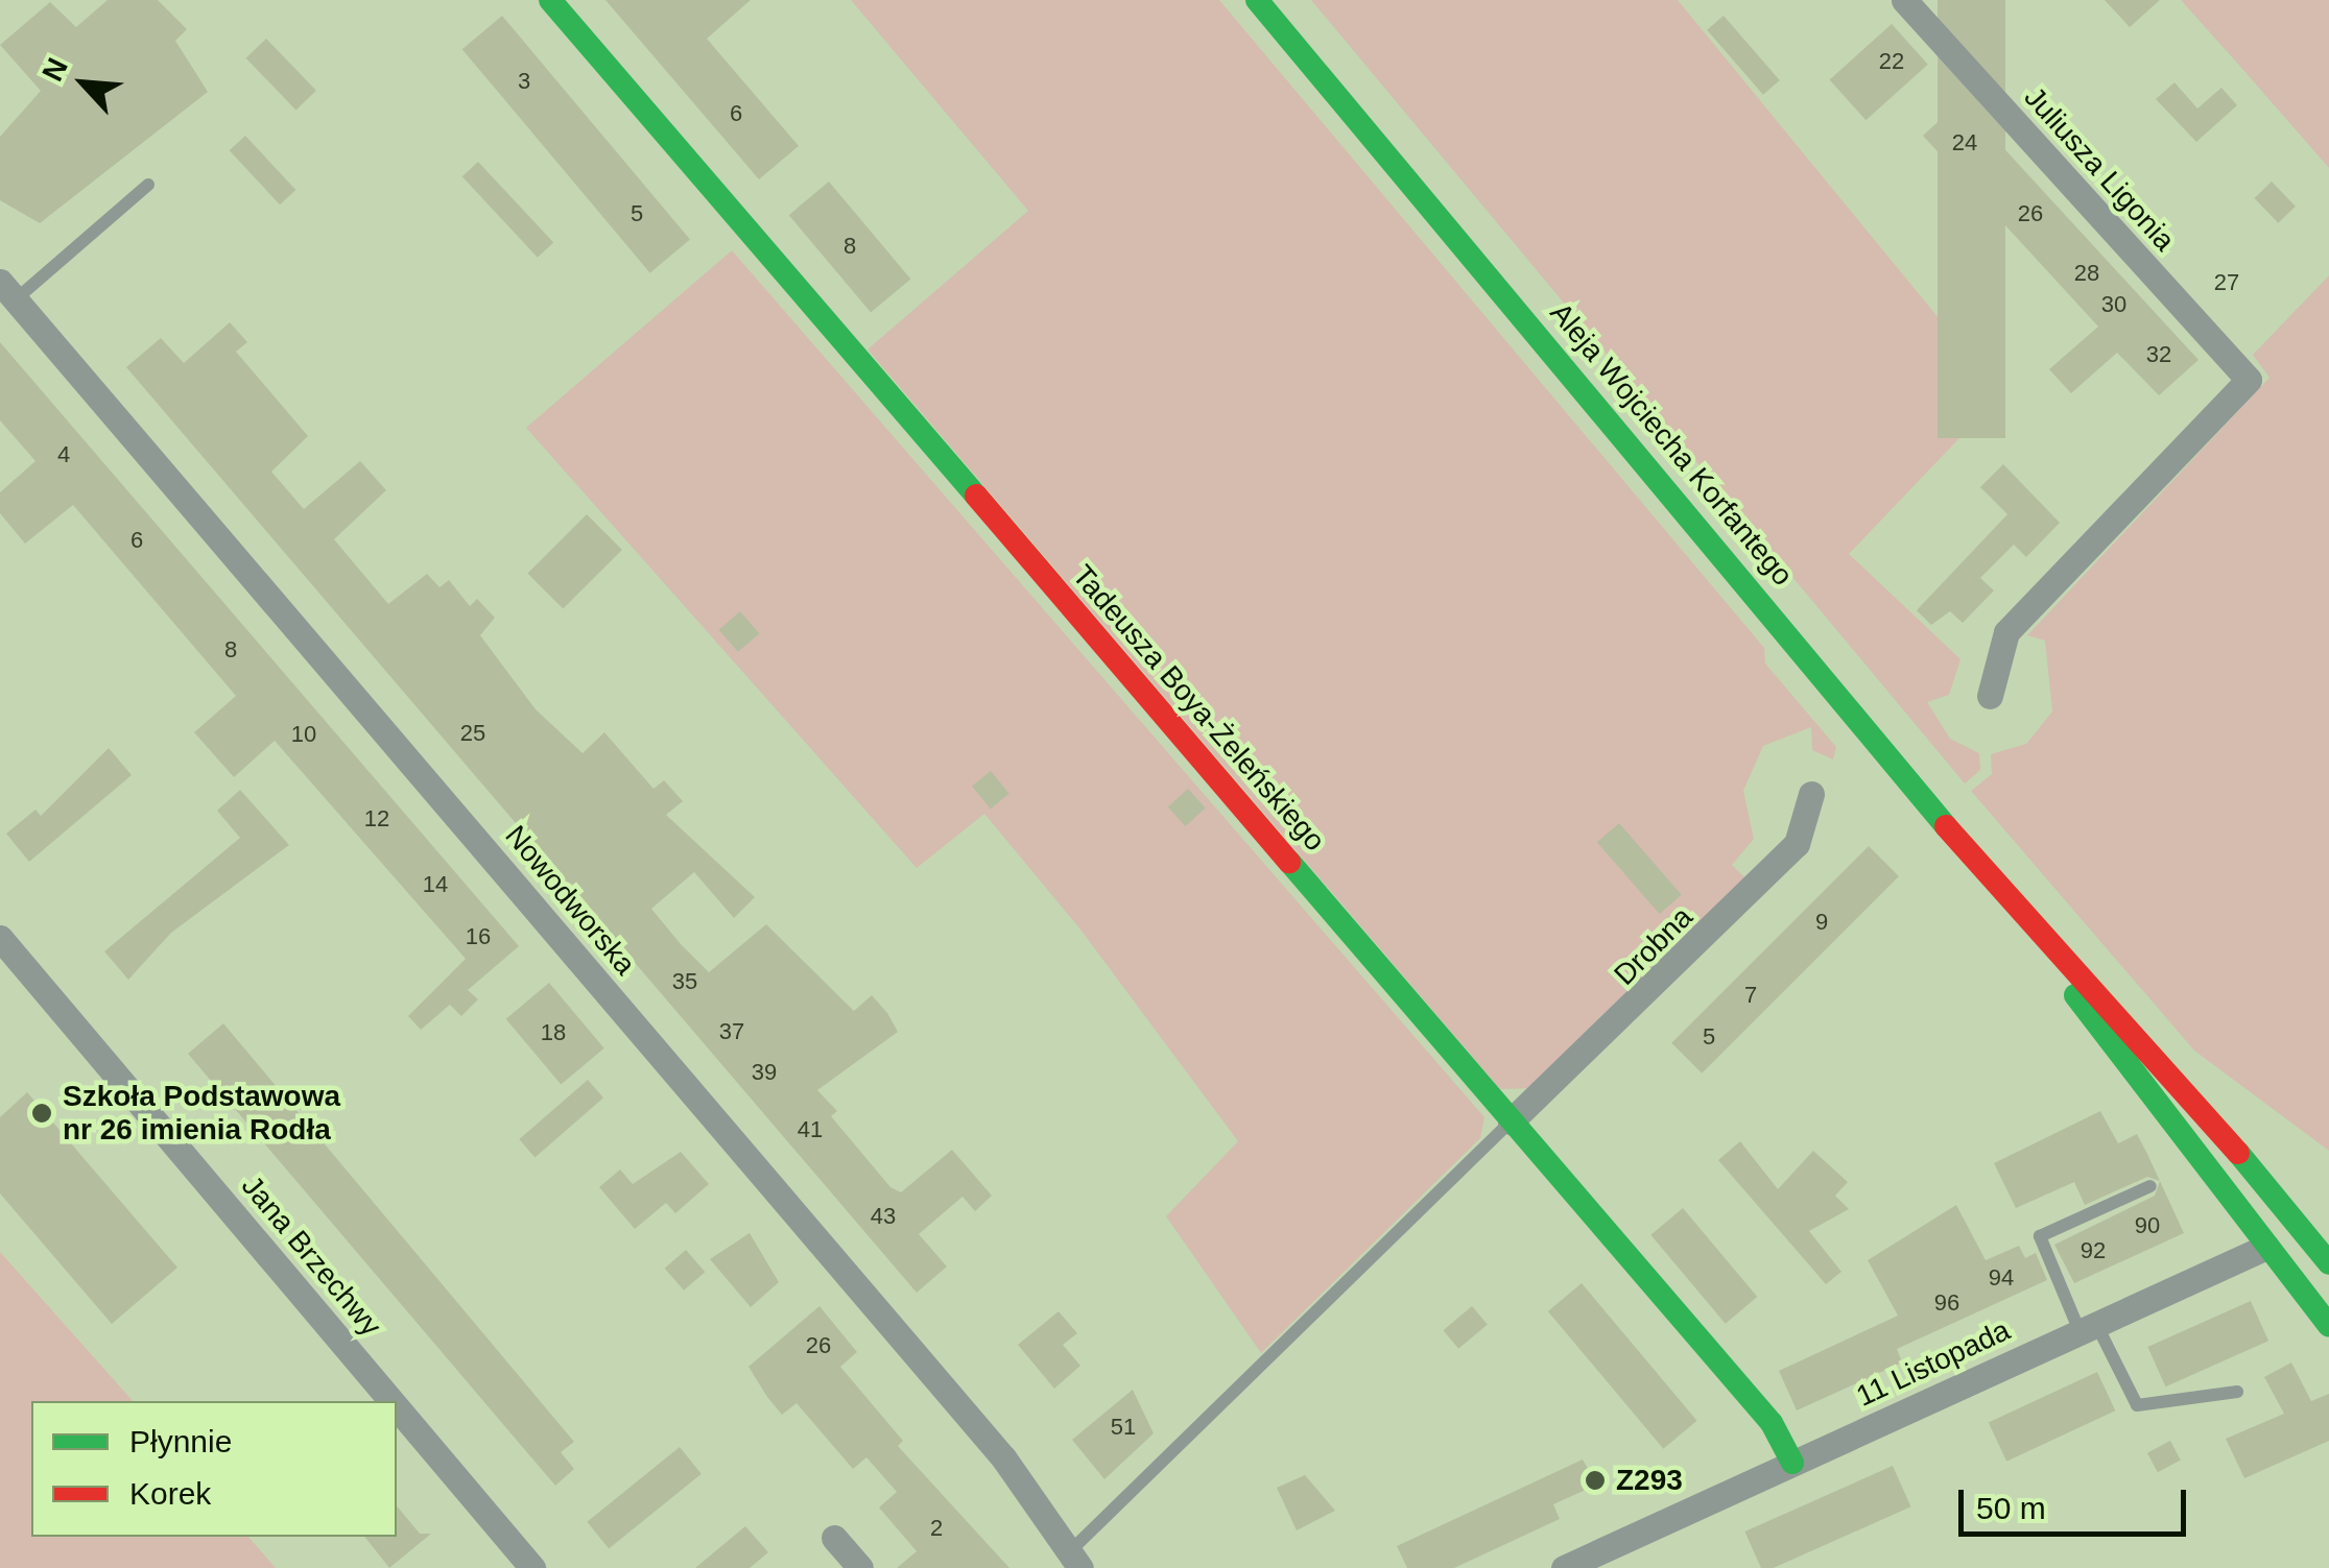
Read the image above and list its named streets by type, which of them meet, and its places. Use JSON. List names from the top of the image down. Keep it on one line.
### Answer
{"streets":{"main road":["Aleja Wojciecha Korfantego","Tadeusza Boya-Żeleńskiego","11 Listopada"],"street":["Juliusza Ligonia","Nowodworska","Drobna","Jana Brzechwy"]},"crossings":[["Aleja Wojciecha Korfantego","11 Listopada"],["Tadeusza Boya-Żeleńskiego","Drobna"],["Tadeusza Boya-Żeleńskiego","11 Listopada"]],"places":["Szkoła Podstawowa nr 26 imienia Rodła","Z293"],"house_numbers":["22","3","6","24","5","26","8","28","27","30","32","4","6","8","25","10","12","14","9","16","35","7","37","18","5","39","41","43","90","92","94","96","26","51","2"],"legend":["Płynnie","Korek"],"scale_bar":"50 m","north":"top left"}
